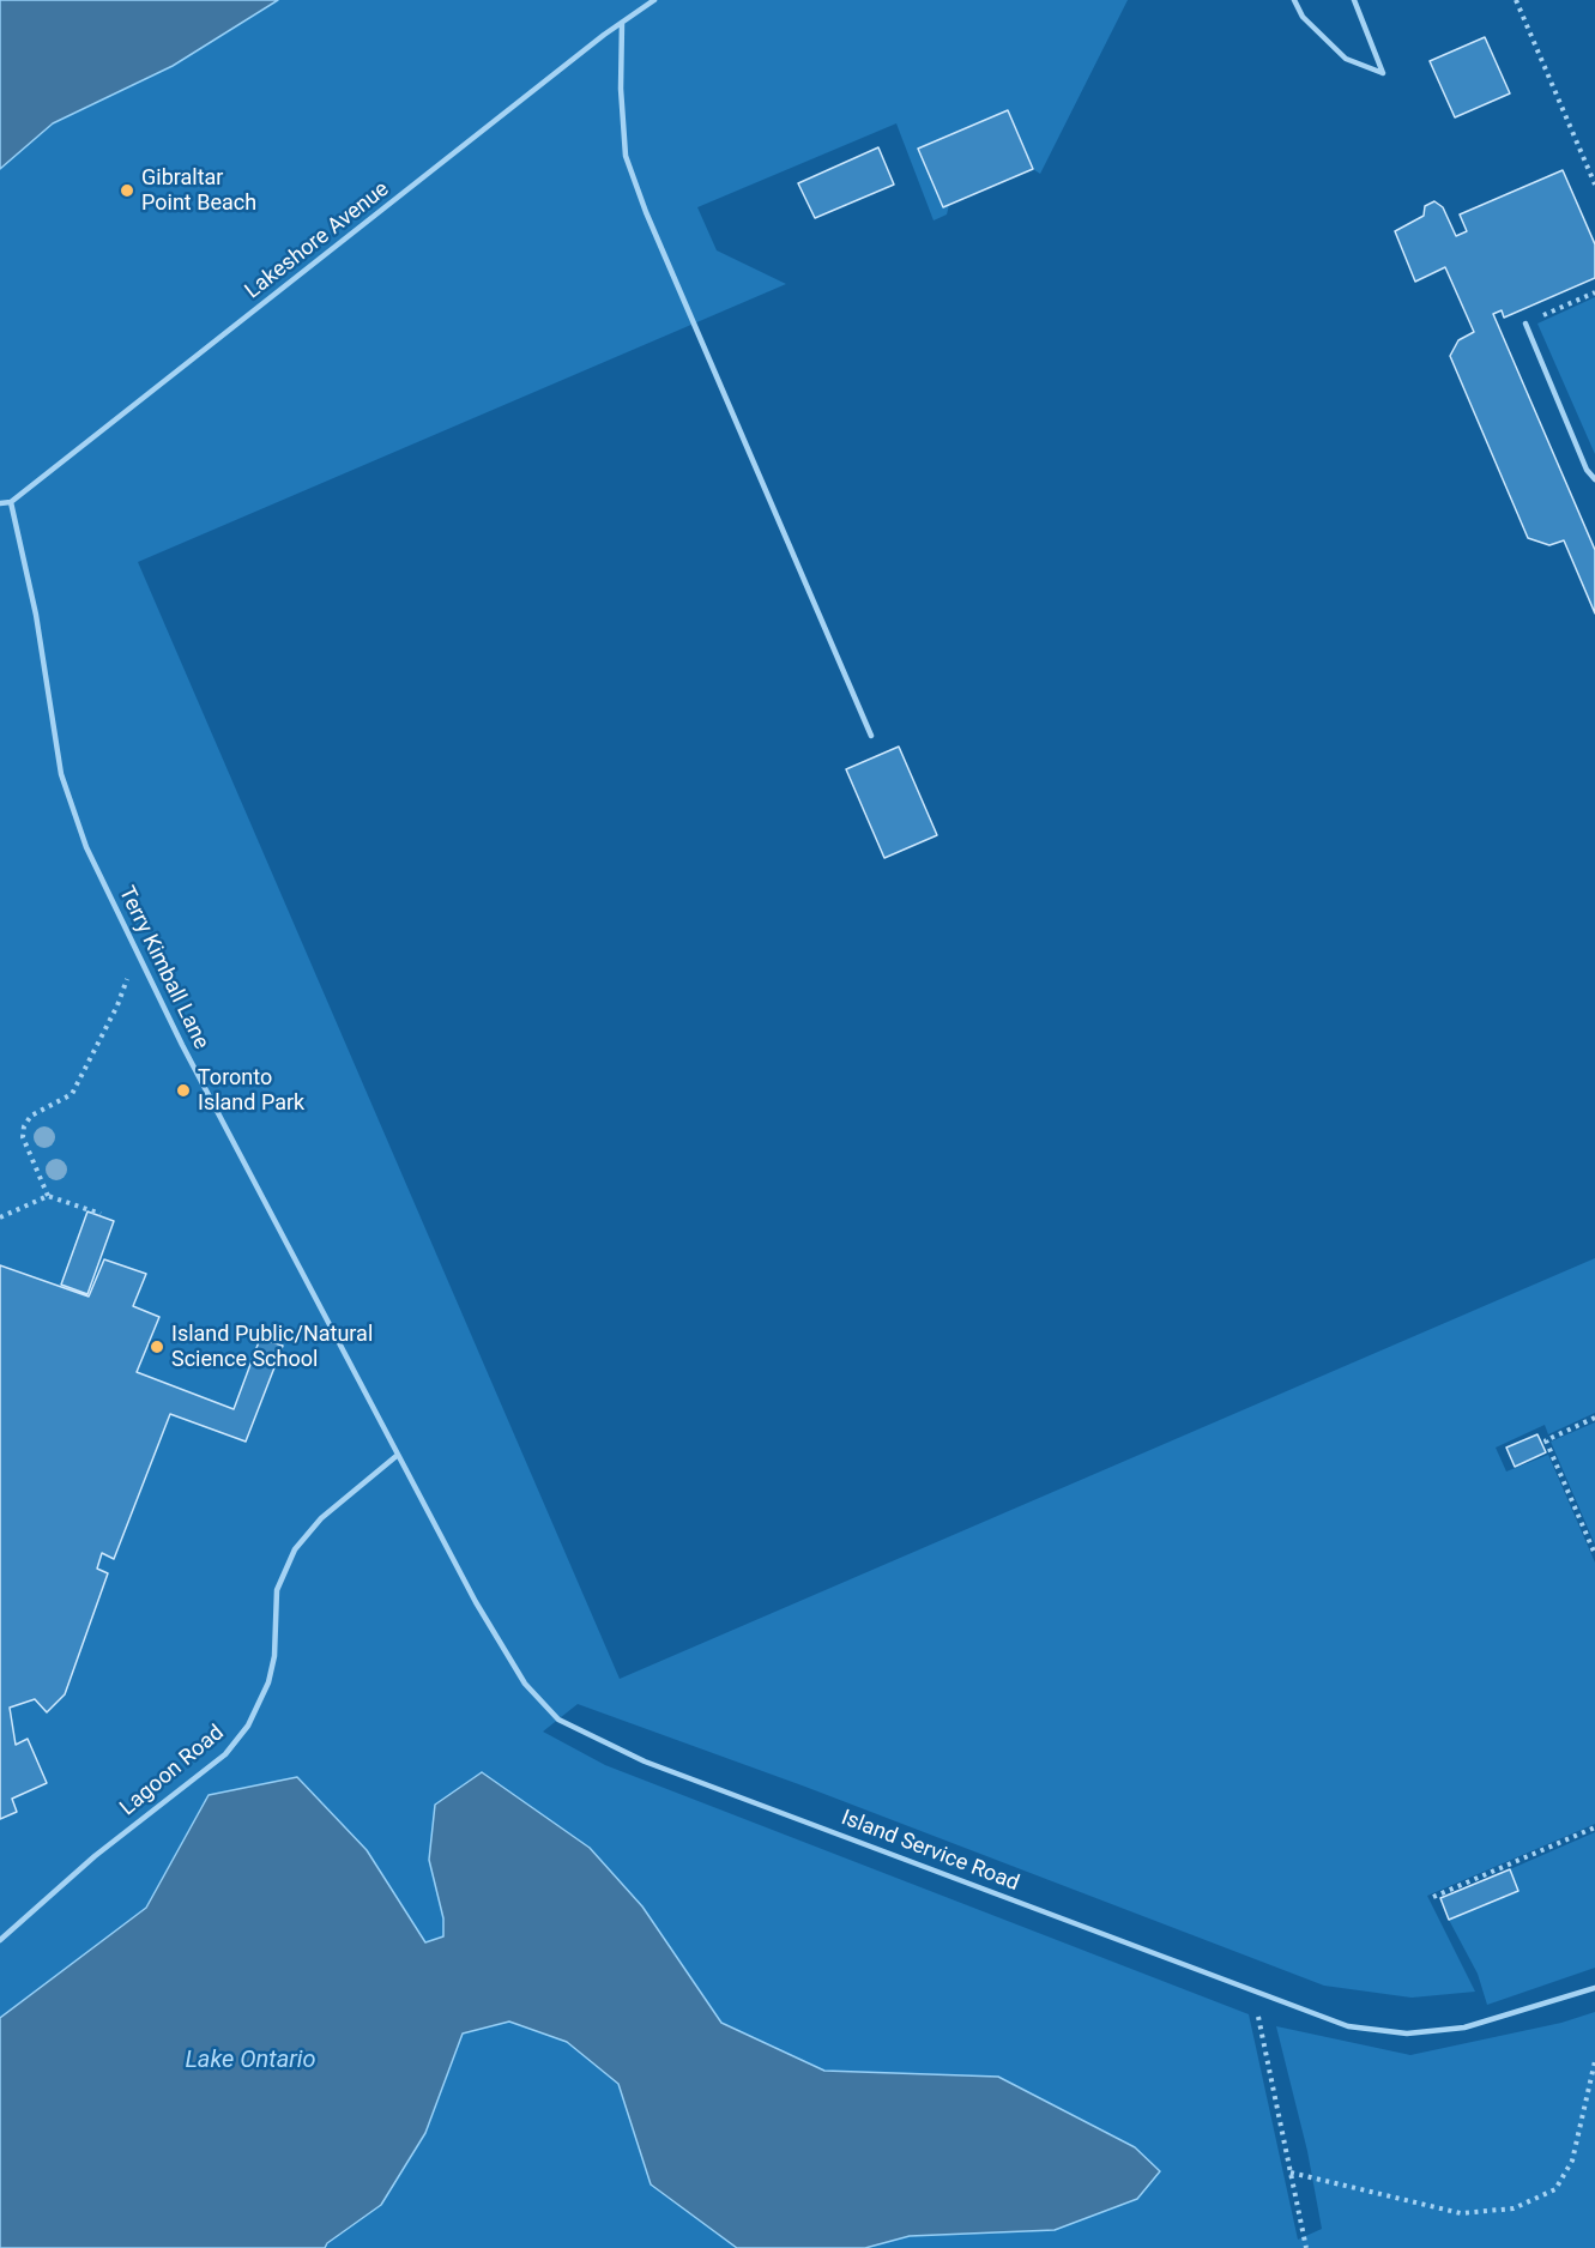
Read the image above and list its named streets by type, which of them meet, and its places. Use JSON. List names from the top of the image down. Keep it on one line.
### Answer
{"streets":{"lane":["Lakeshore Avenue","Terry Kimball Lane","Lagoon Road","Island Service Road"]},"crossings":[["Lakeshore Avenue","Terry Kimball Lane"],["Terry Kimball Lane","Lagoon Road"],["Terry Kimball Lane","Island Service Road"],["Lagoon Road","Island Service Road"]],"water":["Lake Ontario"],"places":["Gibraltar Point Beach","Toronto Island Park","Island Public/Natural Science School"]}
